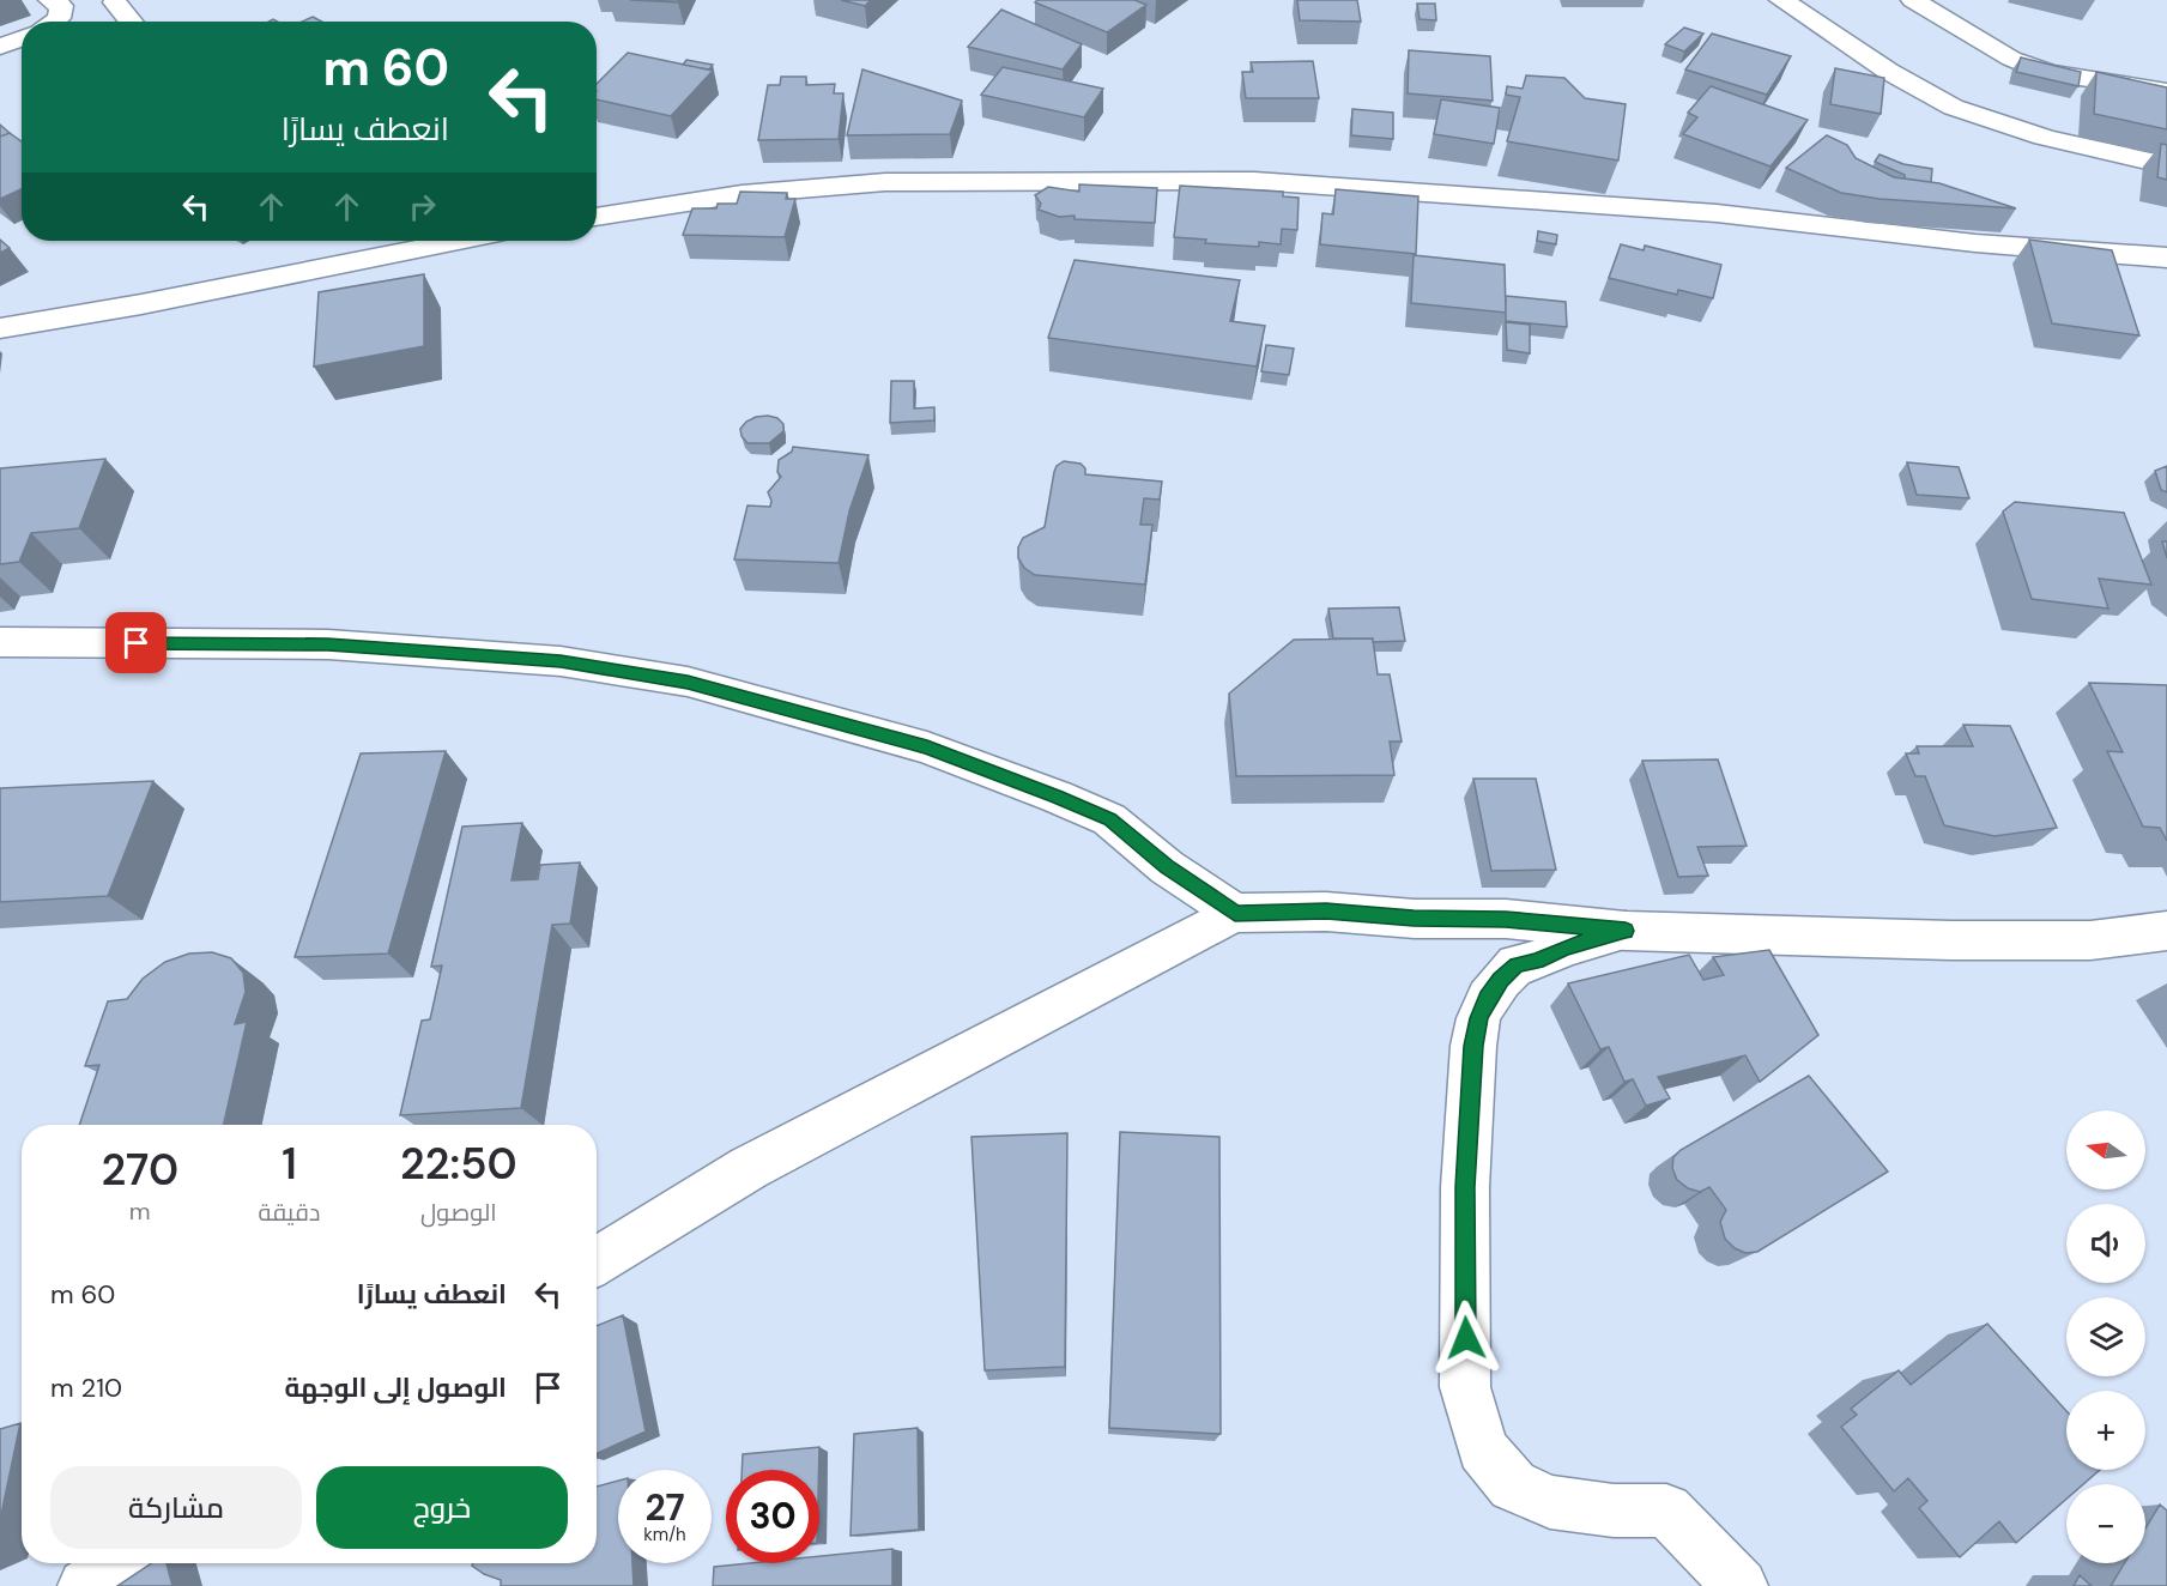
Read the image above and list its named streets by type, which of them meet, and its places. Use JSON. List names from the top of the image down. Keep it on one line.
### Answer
{"north":"left","page":{"turn":["60 m","انعطف يسارًا"],"map_buttons":["+","−"],"eta":["22:50","الوصول","1","دقيقة","270","m"],"list":[{"name":"انعطف يسارًا","value":"60 m"},{"name":"الوصول إلى الوجهة","value":"210 m"}],"buttons":["خروج","مشاركة"],"speed":"27 km/h","limit":"30"}}
